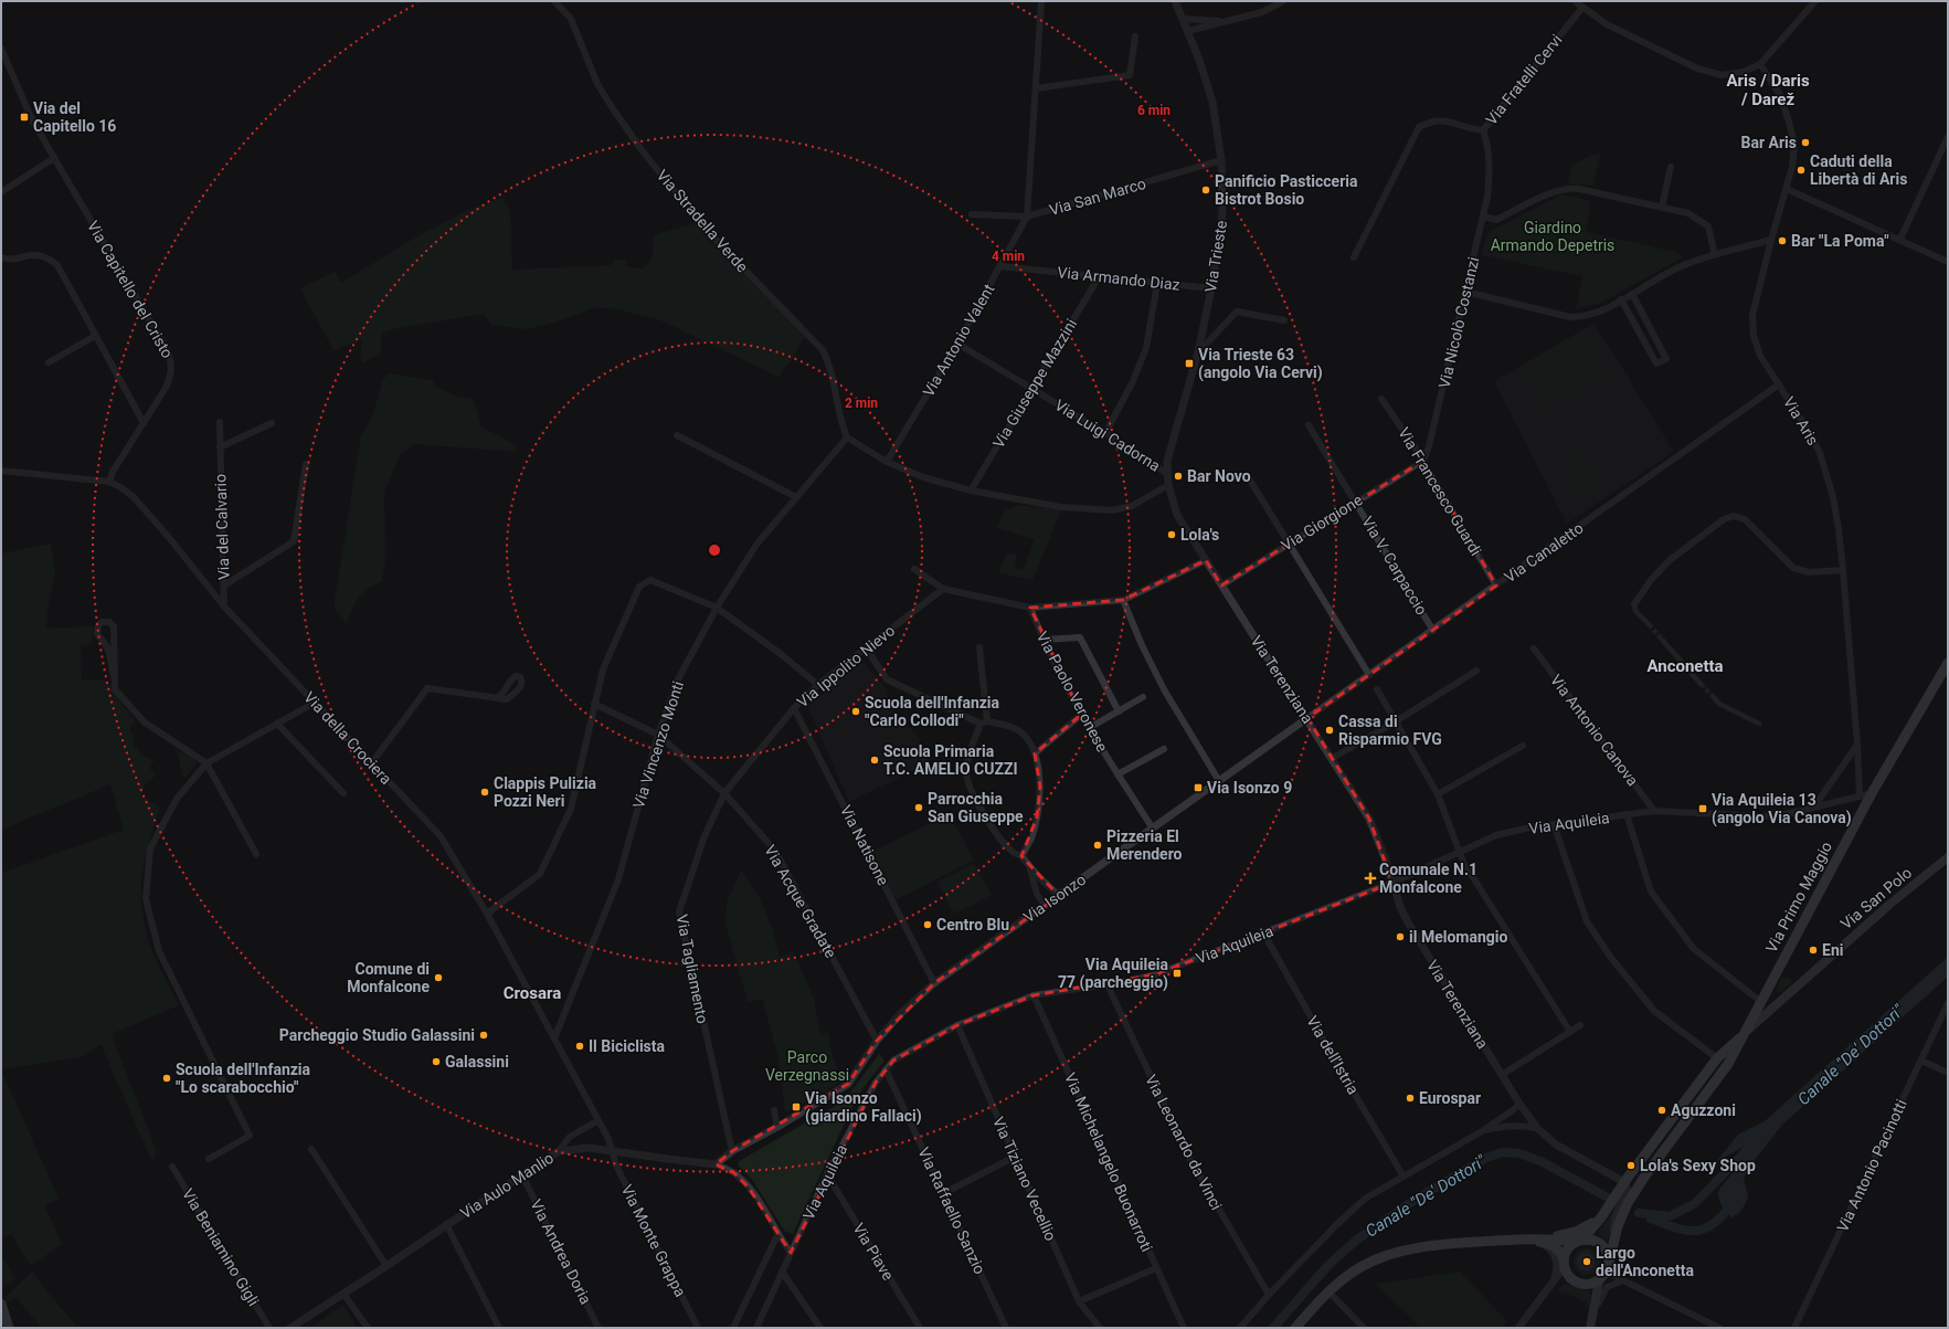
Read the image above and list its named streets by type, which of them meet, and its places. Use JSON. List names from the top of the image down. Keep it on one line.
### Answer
{"streets":{"main road":["Via Primo Maggio","Via San Polo"],"street":["Via Fratelli Cervi","Via San Marco","Via Stradella Verde","Via Trieste","Via Armando Diaz","Via Capitello del Cristo","Via Nicolò Costanzi","Via Antonio Valent","Via Giuseppe Mazzini","Via Aris","Via Luigi Cadorna","Via Francesco Guardi","Via Giorgione","Via del Calvario","Via Canaletto","Via V. Carpaccio","Via Ippolito Nievo","Via Terenziana","Via Paolo Veronese","Via Antonio Canova","Via della Crociera","Via Vincenzo Monti","Via Aquileia","Via Natisone","Via Isonzo","Via Acque Gradate","Via Tagliamento","Via dell'Istria","Via Leonardo da Vinci","Via Michelangelo Buonarroti","Via Antonio Pacinotti","Via Tiziano Vecellio","Via Aulo Manlio","Via Raffaello Sanzio","Via Monte Grappa","Via Beniamino Gigli","Via Andrea Doria","Via Piave"]},"crossings":[["Via Fratelli Cervi","Via Nicolò Costanzi"],["Via San Marco","Via Trieste"],["Via San Marco","Via Antonio Valent"],["Via Stradella Verde","Via Vincenzo Monti"],["Via Trieste","Via Armando Diaz"],["Via Trieste","Via Terenziana"],["Via Armando Diaz","Via Antonio Valent"],["Via Armando Diaz","Via Giuseppe Mazzini"],["Via Capitello del Cristo","Via della Crociera"],["Via Nicolò Costanzi","Via Francesco Guardi"],["Via Nicolò Costanzi","Via Giorgione"],["Via Antonio Valent","Via Luigi Cadorna"],["Via Giuseppe Mazzini","Via Luigi Cadorna"],["Via Aris","Via Canaletto"],["Via Aris","Via Aquileia"],["Via Luigi Cadorna","Via Terenziana"],["Via Francesco Guardi","Via Giorgione"],["Via Francesco Guardi","Via Canaletto"],["Via Giorgione","Via V. Carpaccio"],["Via Giorgione","Via Terenziana"],["Via del Calvario","Via della Crociera"],["Via Canaletto","Via V. Carpaccio"],["Via Canaletto","Via Terenziana"],["Via Canaletto","Via Isonzo"],["Via Ippolito Nievo","Via Natisone"],["Via Ippolito Nievo","Via Acque Gradate"],["Via Ippolito Nievo","Via Tagliamento"],["Via Terenziana","Via Aquileia"],["Via Terenziana","Via Isonzo"],["Via Paolo Veronese","Via Isonzo"],["Via Antonio Canova","Via Aquileia"],["Via della Crociera","Via Vincenzo Monti"],["Via della Crociera","Via Aulo Manlio"],["Via della Crociera","Via Monte Grappa"],["Via Vincenzo Monti","Via Acque Gradate"],["Via Aquileia","Via Primo Maggio"],["Via Aquileia","Via dell'Istria"],["Via Aquileia","Via Leonardo da Vinci"],["Via Aquileia","Via Michelangelo Buonarroti"],["Via Aquileia","Via Tiziano Vecellio"],["Via Aquileia","Via Aulo Manlio"],["Via Aquileia","Via Raffaello Sanzio"],["Via Aquileia","Via Piave"],["Via Natisone","Via Isonzo"],["Via Primo Maggio","Via San Polo"],["Via Isonzo","Via Acque Gradate"],["Via Isonzo","Via Tagliamento"],["Via Isonzo","Via Aulo Manlio"],["Via Acque Gradate","Via Tagliamento"],["Via Aulo Manlio","Via Monte Grappa"],["Via Aulo Manlio","Via Andrea Doria"]],"districts":["Aris / Daris / Darež","Anconetta","Crosara"],"water":["Canale \"De' Dottori\""],"parks":["Giardino Armando Depetris","Parco Verzegnassi"],"places":{"transit":["Via del Capitello 16","Via Trieste 63 (angolo Via Cervi)","Via Isonzo 9","Via Aquileia 13 (angolo Via Canova)","Via Aquileia 77 (parcheggio)","Via Isonzo (giardino Fallaci)"],"other":["Bar Aris","Caduti della Libertà di Aris","Panificio Pasticceria Bistrot Bosio","Bar \"La Poma\"","Bar Novo","Lola's","Scuola dell'Infanzia \"Carlo Collodi\"","Cassa di Risparmio FVG","Scuola Primaria T.C. AMELIO CUZZI","Clappis Pulizia Pozzi Neri","Parrocchia San Giuseppe","Pizzeria El Merendero","Centro Blu","il Melomangio","Eni","Comune di Monfalcone","Parcheggio Studio Galassini","Il Biciclista","Galassini","Scuola dell'Infanzia \"Lo scarabocchio\"","Eurospar","Aguzzoni","Lola's Sexy Shop","Largo dell'Anconetta"],"health":["Comunale N.1 Monfalcone"]},"rings":["6 min","4 min","2 min"]}
